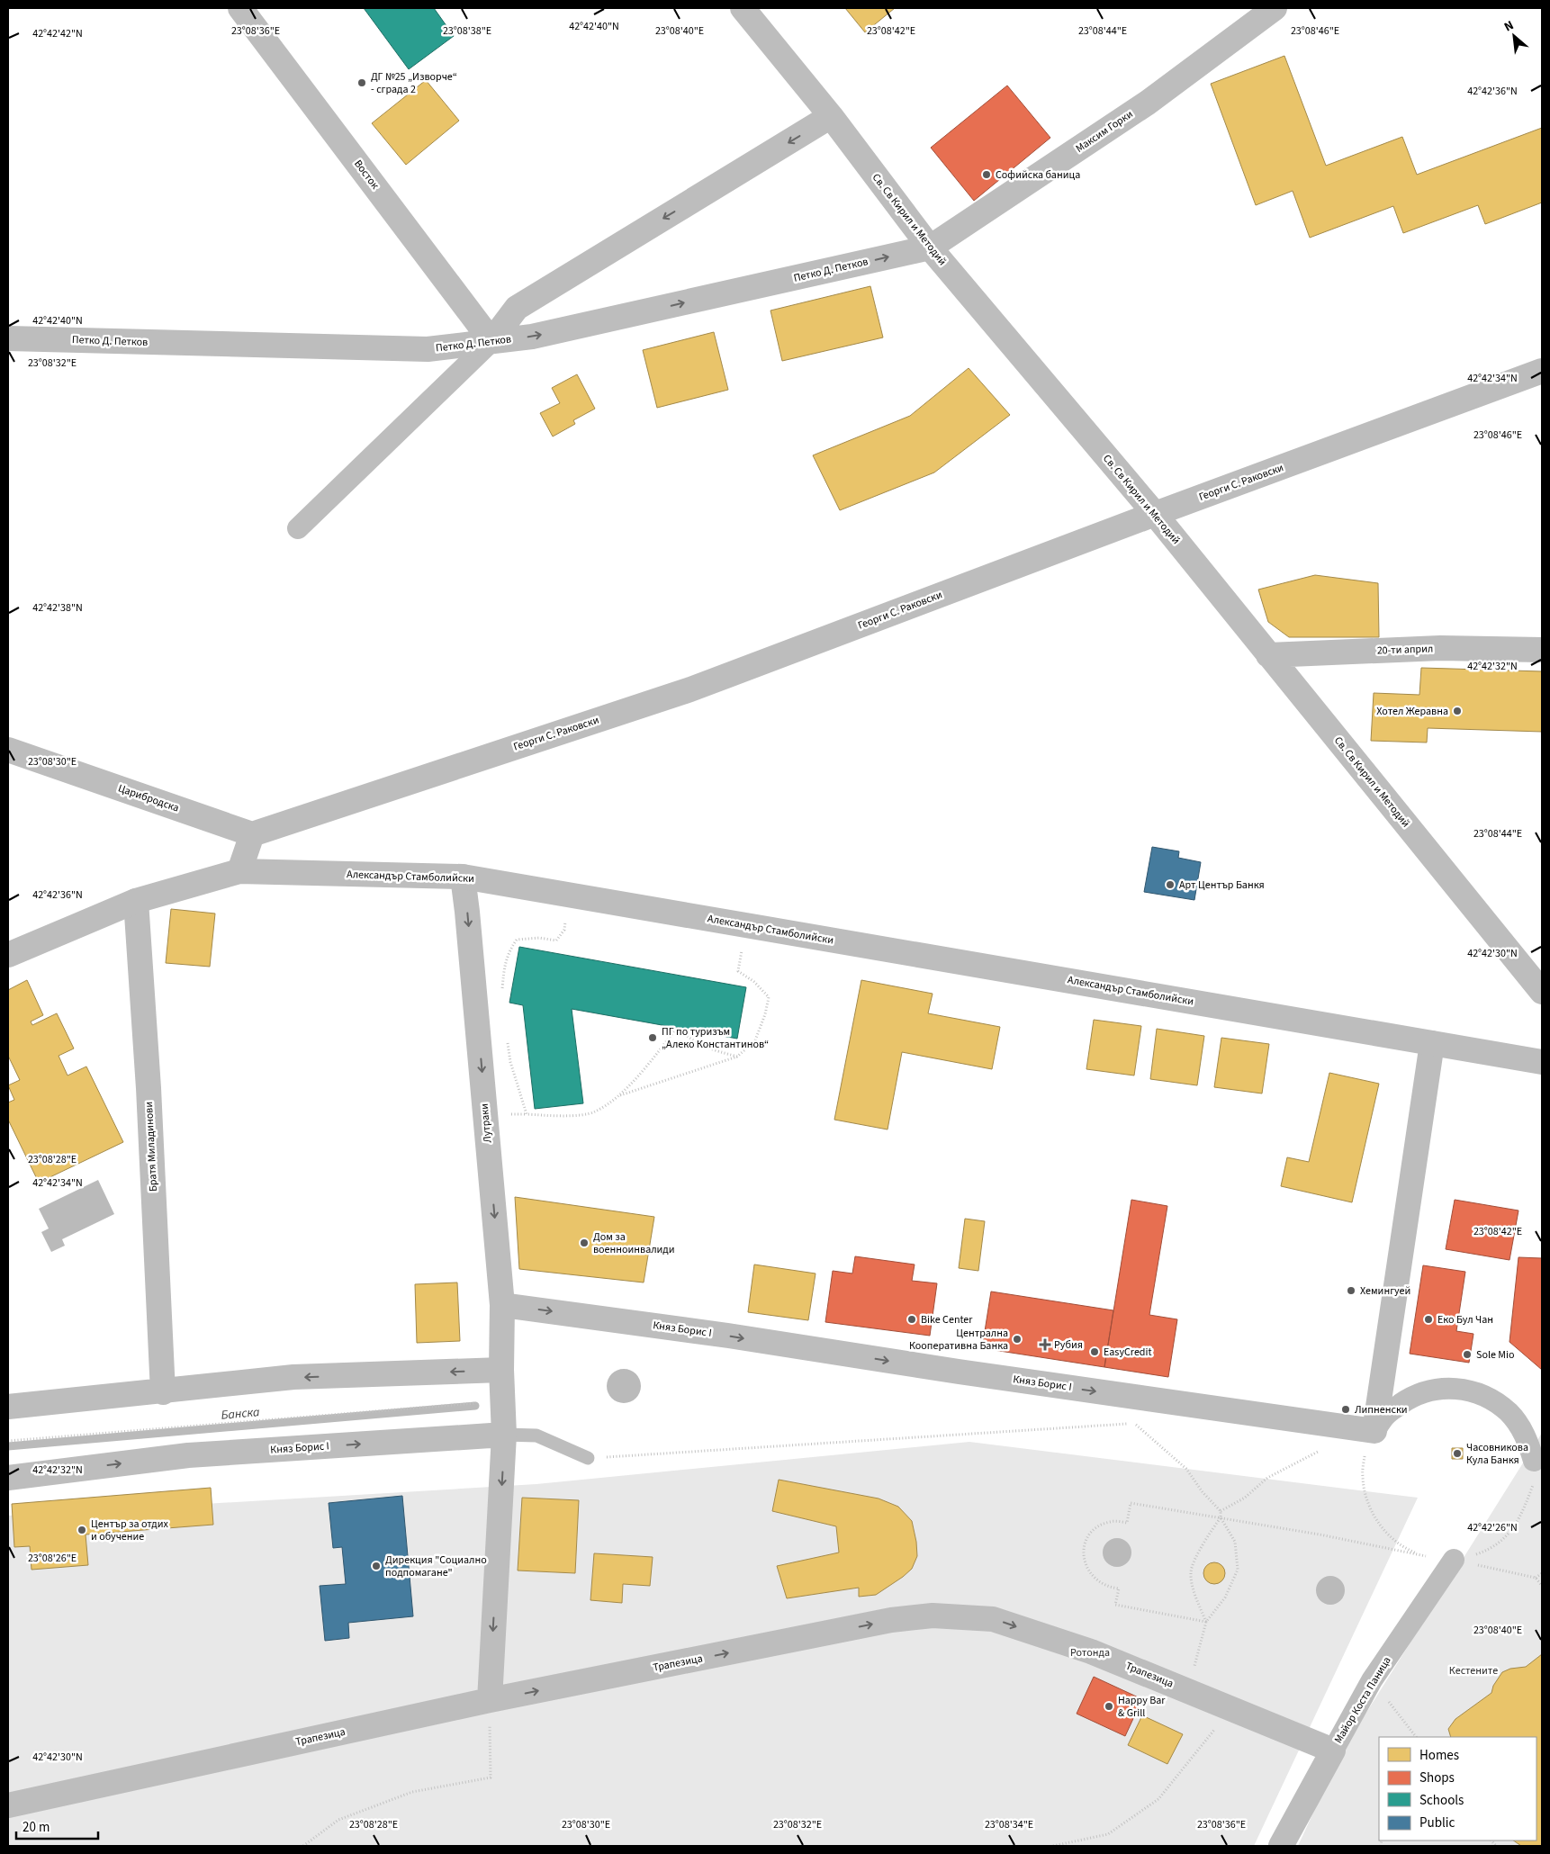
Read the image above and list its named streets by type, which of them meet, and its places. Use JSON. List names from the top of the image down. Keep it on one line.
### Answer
{"streets":{"street":["Максим Горки","Восток","Св. Св Кирил и Методий","Петко Д. Петков","Георги С. Раковски","20-ти април","Царибродска","Александър Стамболийски","Лутраки","Братя Миладинови","Княз Борис I","Трапезица","Майор Коста Паница"]},"crossings":[["Максим Горки","Св. Св Кирил и Методий"],["Максим Горки","Петко Д. Петков"],["Восток","Петко Д. Петков"],["Св. Св Кирил и Методий","Петко Д. Петков"],["Св. Св Кирил и Методий","Георги С. Раковски"],["Св. Св Кирил и Методий","20-ти април"],["Георги С. Раковски","Царибродска"],["Александър Стамболийски","Лутраки"],["Александър Стамболийски","Братя Миладинови"],["Лутраки","Княз Борис I"],["Лутраки","Трапезица"],["Трапезица","Майор Коста Паница"]],"one_way":["Лутраки","Трапезица"],"water":["Банска"],"parks":["Ротонда","Кестените"],"places":{"other":["ДГ №25 „Изворче“ - сграда 2","Софийска баница","Хотел Жеравна","Арт Център Банкя","ПГ по туризъм „Алеко Константинов“","Дом за военноинвалиди","Хемингуей","Bike Center","Еко Бул Чан","Централна Кооперативна Банка","EasyCredit","Sole Mio","Липненски","Часовникова Кула Банкя","Център за отдих и обучение","Дирекция \"Социално подпомагане\"","Happy Bar & Grill"],"health":["Рубия"]},"legend":["Homes","Shops","Schools","Public"],"scale_bar":"20 m","north":"top left","coordinates":["42°42'40\"N","23°08'36\"E","23°08'38\"E","23°08'40\"E","23°08'42\"E","23°08'44\"E","23°08'46\"E","42°42'42\"N","42°42'36\"N","23°08'32\"E","42°42'34\"N","42°42'38\"N","42°42'32\"N","23°08'30\"E","42°42'30\"N","23°08'28\"E","42°42'26\"N","23°08'26\"E","23°08'34\"E"]}
